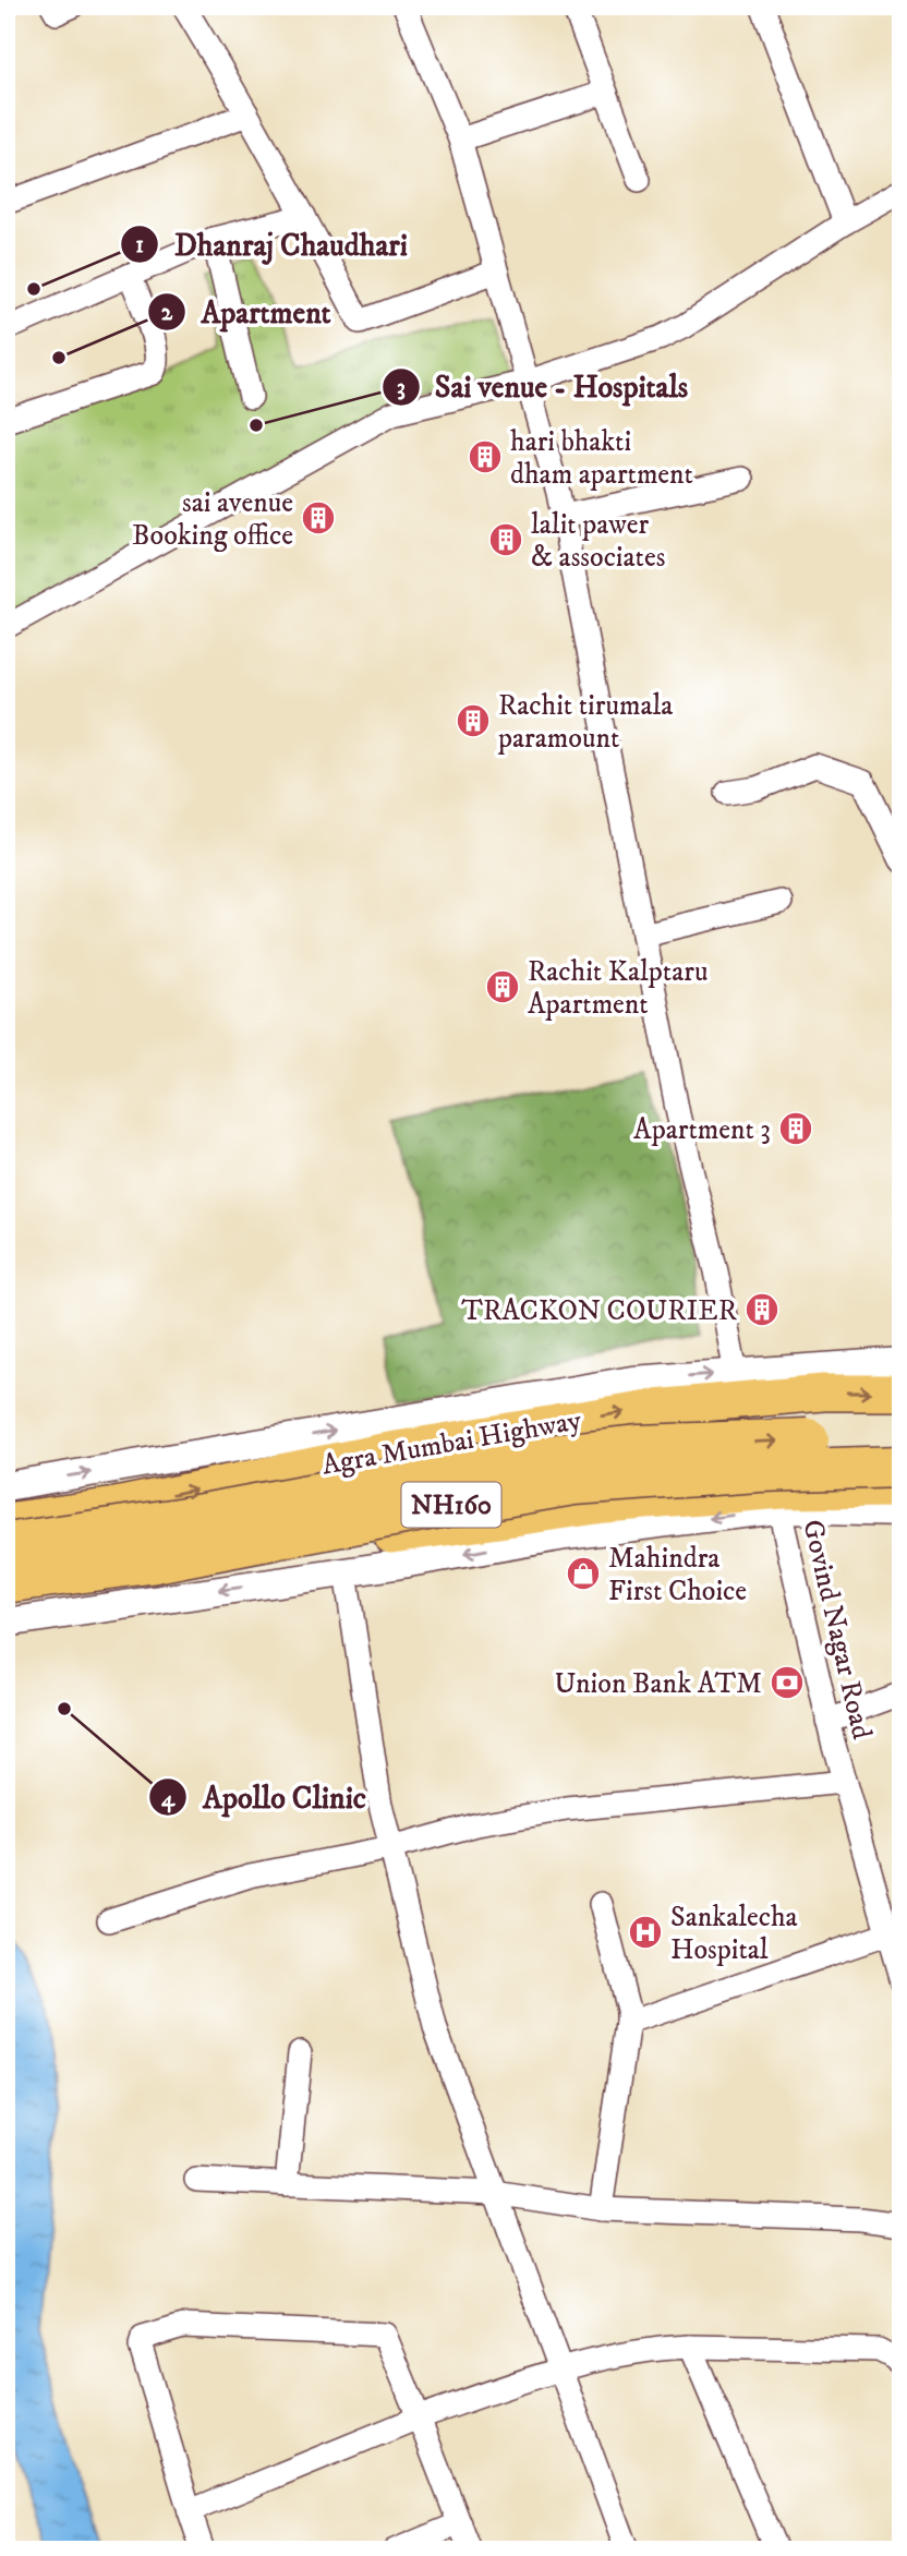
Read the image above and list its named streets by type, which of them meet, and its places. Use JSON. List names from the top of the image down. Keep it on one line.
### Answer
{"streets":{"highway":["NH160"],"main road":["Agra Mumbai Highway"],"street":["Govind Nagar Road"]},"places":{"other":["Dhanraj Chaudhari","Apartment","Sai venue - Hospitals","Apollo Clinic"],"building":["hari bhakti dham apartment","sai avenue Booking office","lalit pawer & associates","Rachit tirumala paramount","Rachit Kalptaru Apartment","Apartment 3","TRACKON COURIER"],"shop":["Mahindra First Choice"],"bank":["Union Bank ATM"],"hospital":["Sankalecha Hospital"]}}
